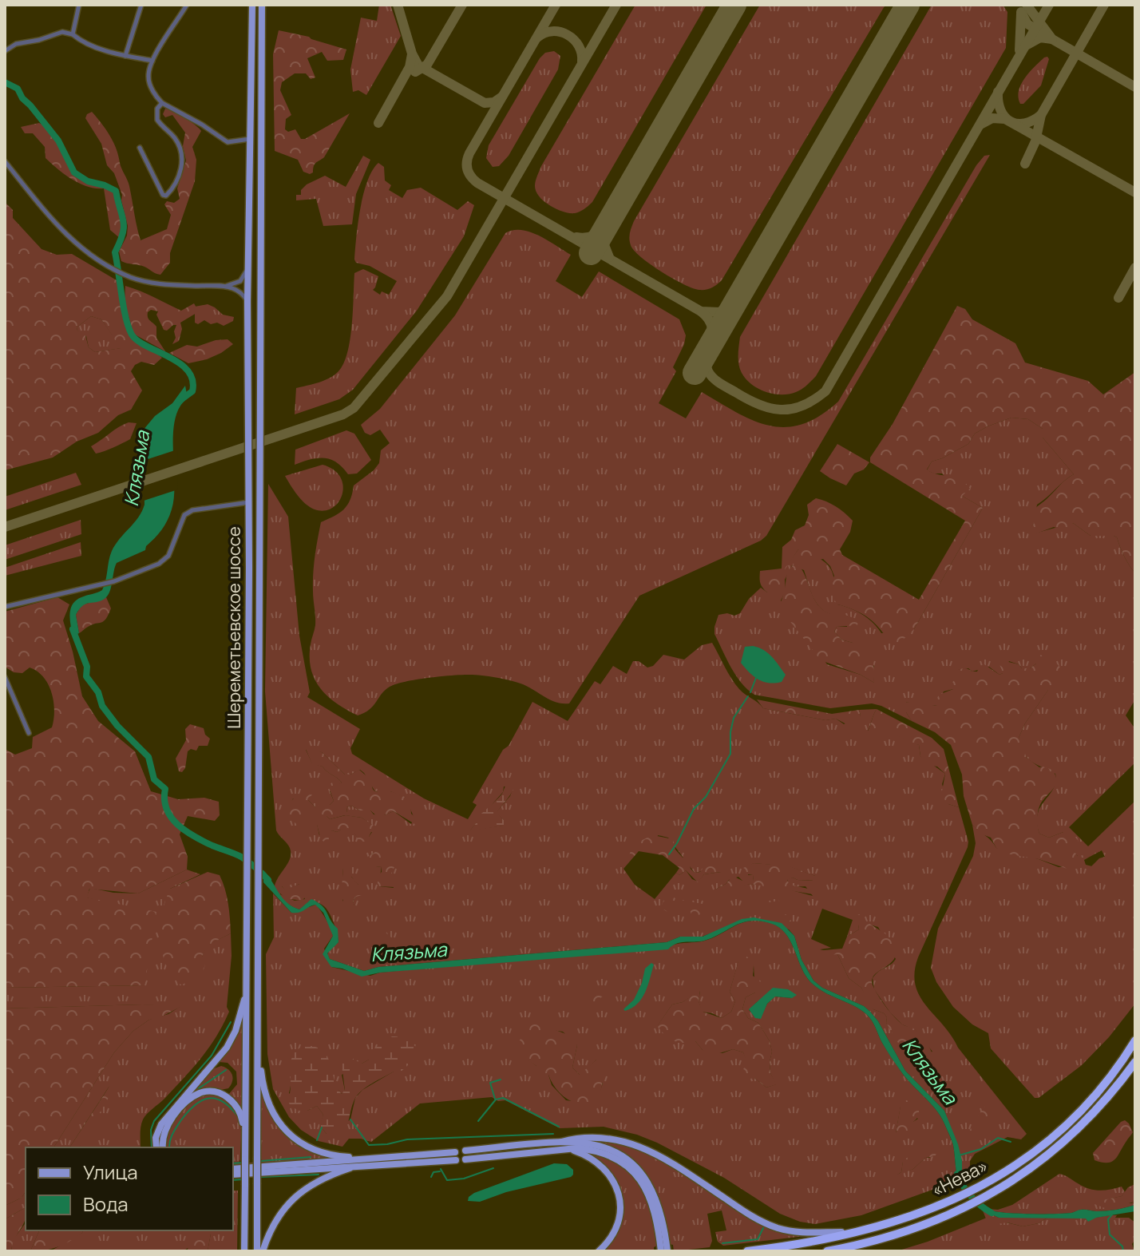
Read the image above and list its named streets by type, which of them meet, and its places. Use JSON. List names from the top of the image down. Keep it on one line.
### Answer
{"streets":{"highway":["«Нева»"],"main road":["Шереметьевское шоссе"]},"water":["Клязьма"],"legend":["Улица","Вода"]}
